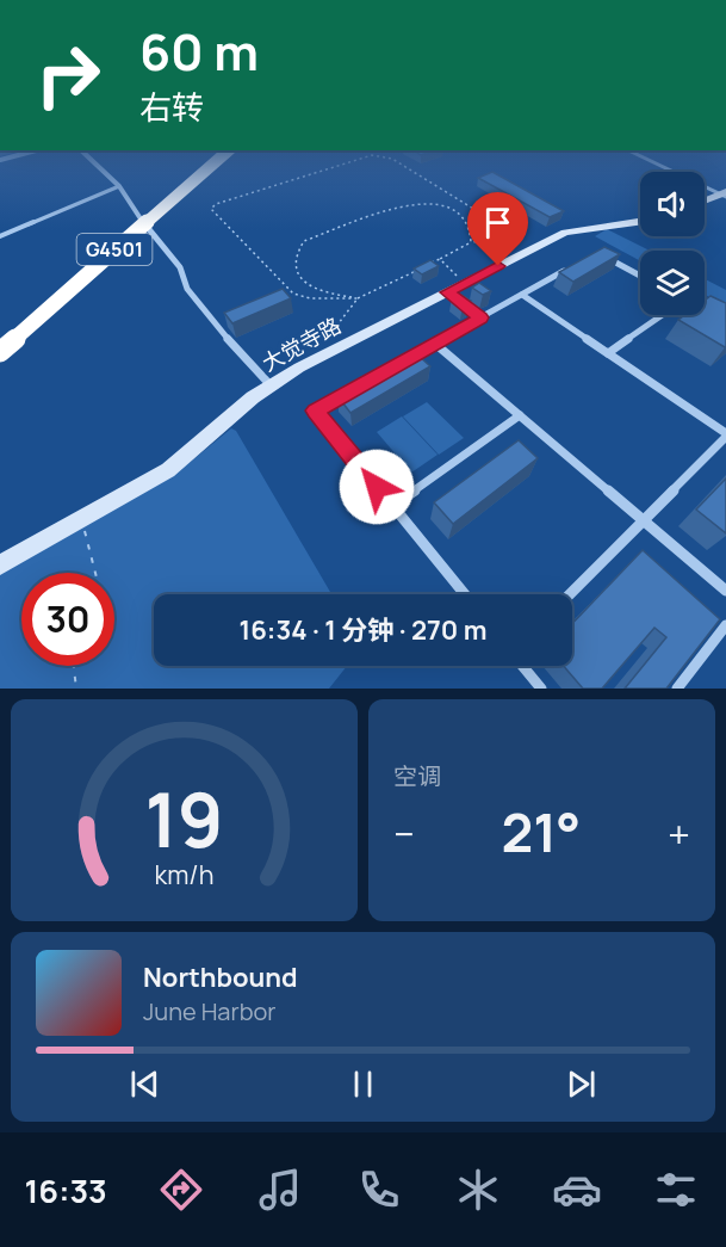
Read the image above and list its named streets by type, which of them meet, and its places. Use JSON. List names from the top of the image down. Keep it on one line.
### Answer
{"streets":{"highway":["G4501"],"main road":["大觉寺路"]},"page":{"turn":["60 m","右转"],"limit":"30","trip":"16:34 · 1 分钟 · 270 m","tile":"空调","heat":["−","21°","+"],"song":["Northbound","June Harbor"],"tabs":"16:33","gauge":["19","km/h"]}}
